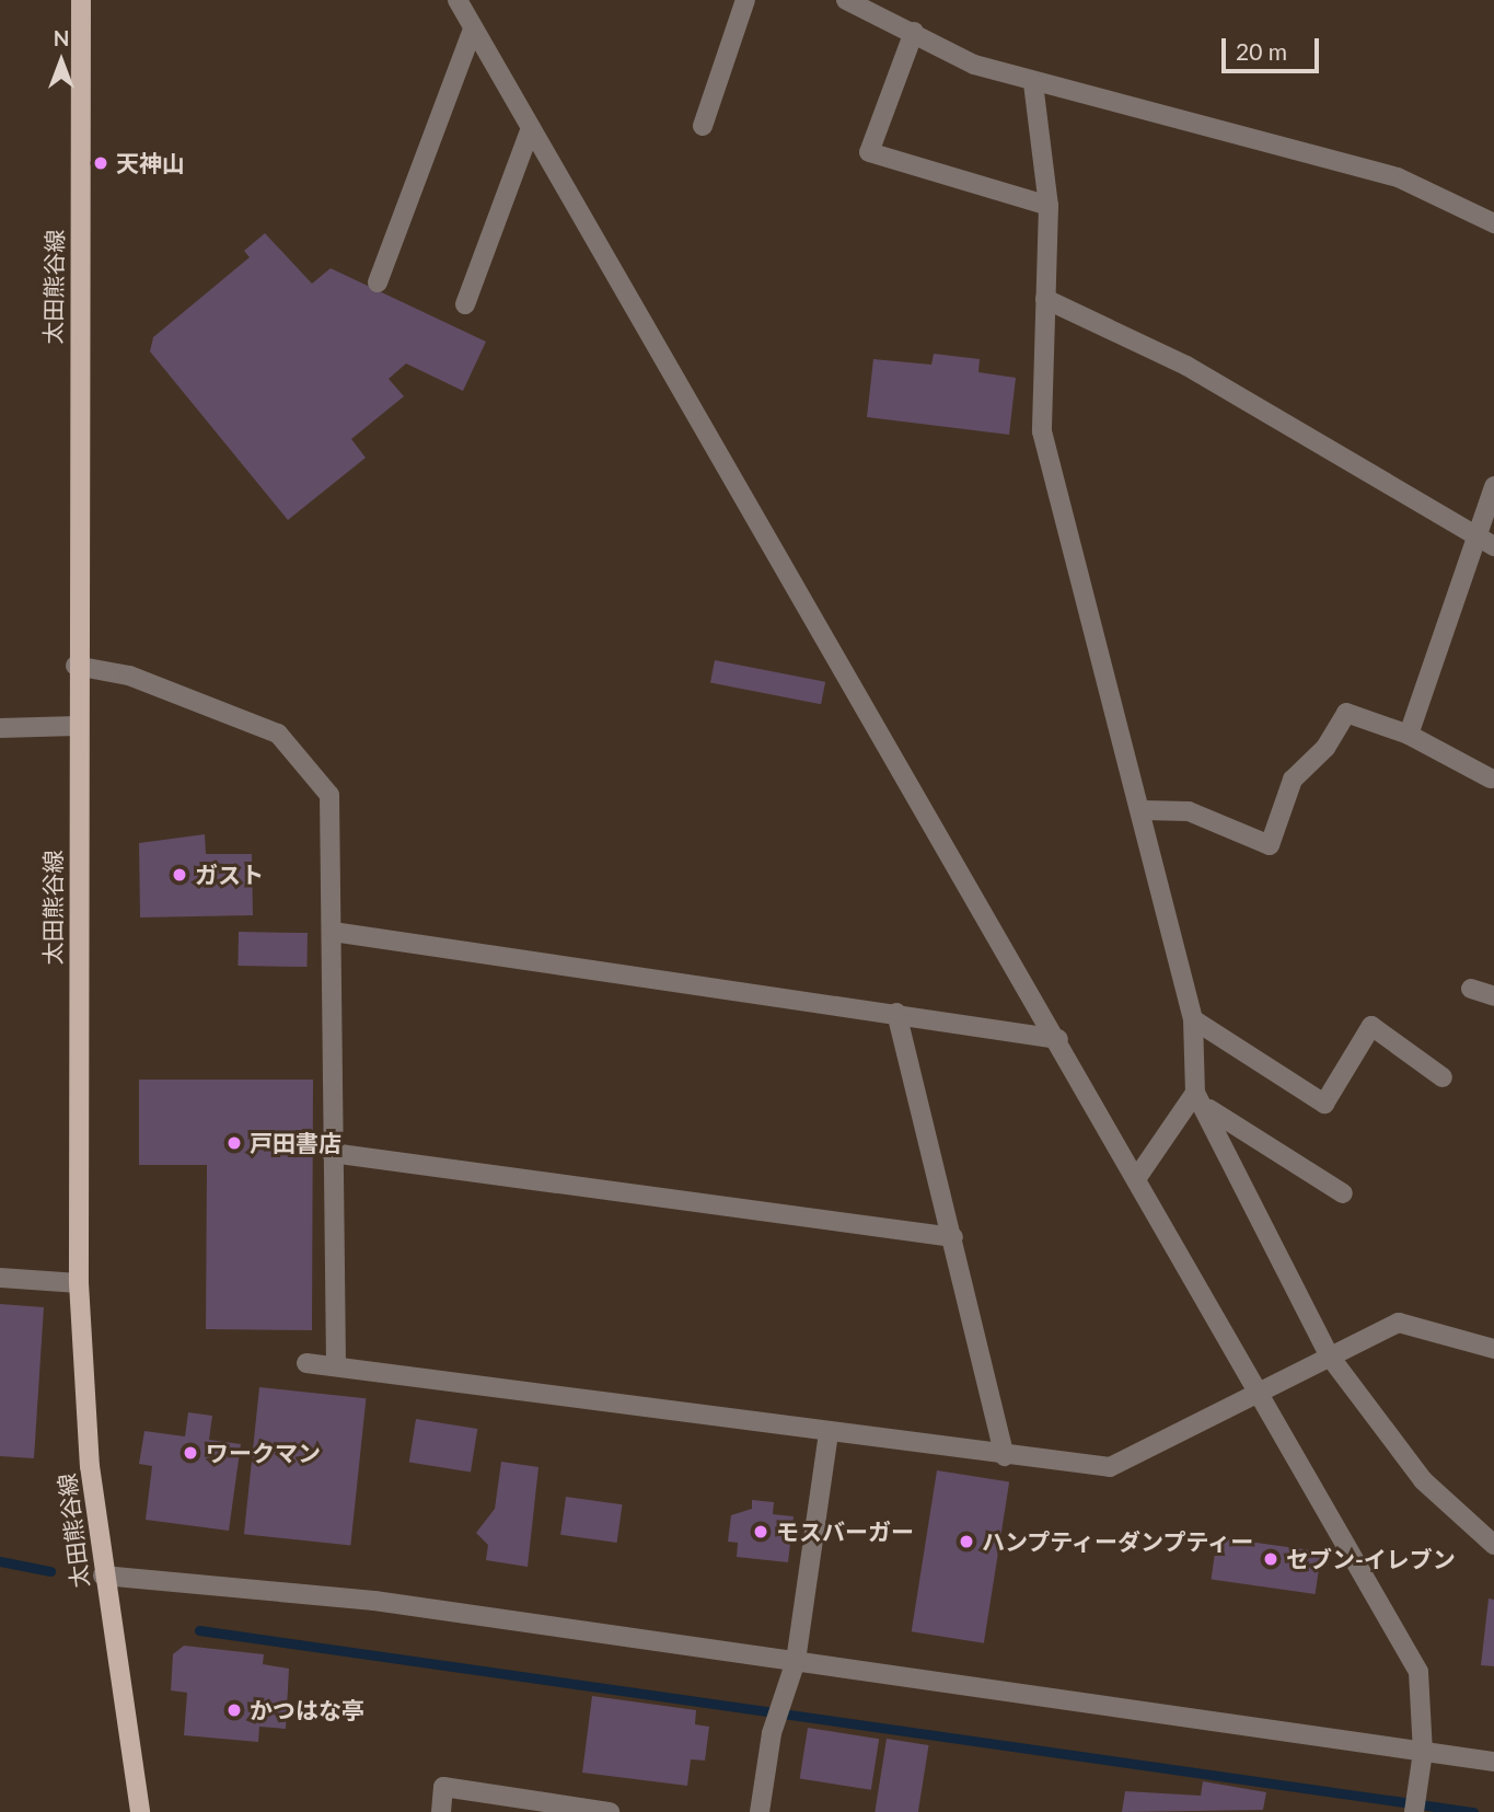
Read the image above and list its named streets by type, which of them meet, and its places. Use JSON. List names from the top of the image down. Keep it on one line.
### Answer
{"streets":{"main road":["太田熊谷線"]},"places":["天神山","ガスト","戸田書店","ワークマン","モスバーガー","ハンプティーダンプティー","セブン-イレブン","かつはな亭"],"scale_bar":"20 m","north":"top"}
